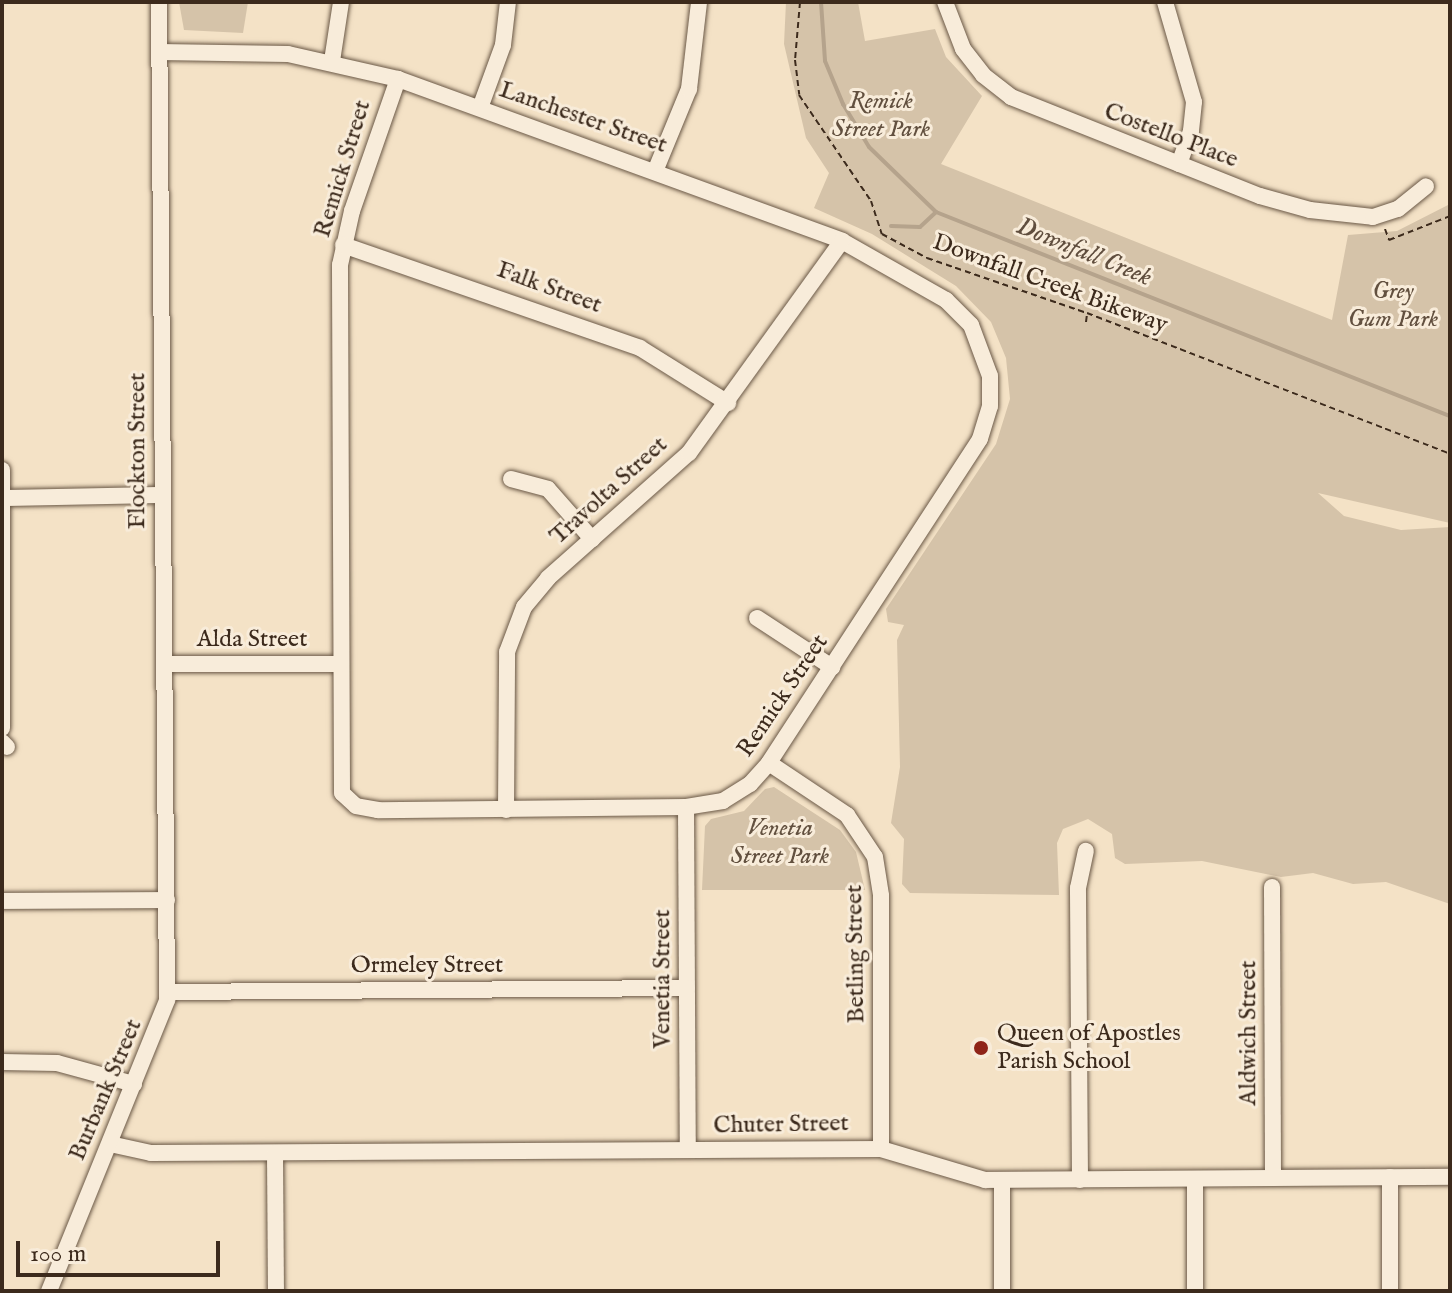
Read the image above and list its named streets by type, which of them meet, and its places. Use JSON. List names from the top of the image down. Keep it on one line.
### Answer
{"streets":{"street":["Lanchester Street","Costello Place","Remick Street","Falk Street","Flockton Street","Travolta Street","Alda Street","Betling Street","Ormeley Street","Venetia Street","Aldwich Street","Burbank Street","Chuter Street"],"path":["Downfall Creek Bikeway"]},"crossings":[["Lanchester Street","Remick Street"],["Lanchester Street","Flockton Street"],["Lanchester Street","Travolta Street"],["Remick Street","Falk Street"],["Remick Street","Travolta Street"],["Remick Street","Alda Street"],["Remick Street","Betling Street"],["Remick Street","Venetia Street"],["Falk Street","Travolta Street"],["Flockton Street","Alda Street"],["Flockton Street","Burbank Street"],["Betling Street","Chuter Street"],["Ormeley Street","Venetia Street"],["Ormeley Street","Burbank Street"],["Venetia Street","Chuter Street"],["Aldwich Street","Chuter Street"],["Burbank Street","Chuter Street"]],"water":["Downfall Creek"],"parks":["Remick Street Park","Grey Gum Park","Venetia Street Park"],"places":["Queen of Apostles Parish School"],"scale_bar":"100 m"}
